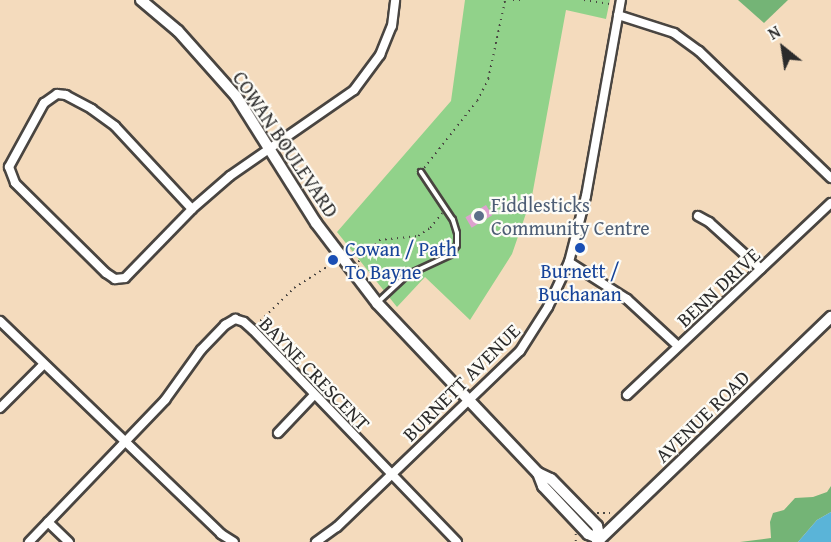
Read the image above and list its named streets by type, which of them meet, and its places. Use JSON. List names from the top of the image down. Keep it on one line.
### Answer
{"streets":{"street":["COWAN BOULEVARD","BENN DRIVE","BAYNE CRESCENT","BURNETT AVENUE","AVENUE ROAD"]},"crossings":[["COWAN BOULEVARD","BURNETT AVENUE"],["COWAN BOULEVARD","AVENUE ROAD"],["BAYNE CRESCENT","BURNETT AVENUE"]],"places":["Fiddlesticks Community Centre","Burnett / Buchanan","Cowan / Path To Bayne"],"north":"top left"}
